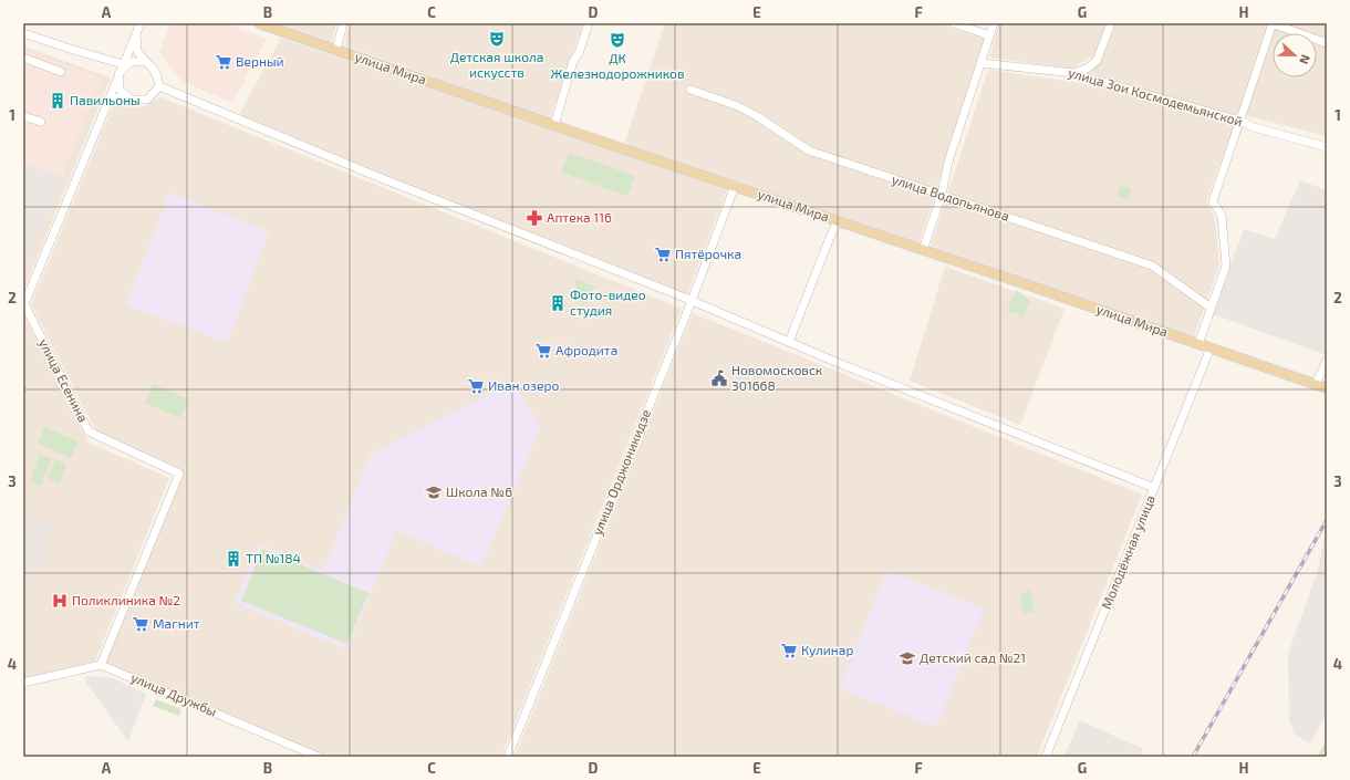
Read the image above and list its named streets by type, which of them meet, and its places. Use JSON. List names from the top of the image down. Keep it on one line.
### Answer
{"streets":{"main road":["улица Мира"],"street":["улица Зои Космодемьянской","улица Водопьянова","улица Есенина","улица Орджоникидзе","Молодёжная улица","улица Дружбы"]},"crossings":[["улица Мира","улица Орджоникидзе"],["улица Мира","Молодёжная улица"],["улица Есенина","улица Дружбы"]],"places":{"theatre":["Детская школа искусств","ДК Железнодорожников"],"supermarket":["Верный","Пятёрочка","Афродита","Иван озеро","Магнит","Кулинар"],"building":["Павильоны","Фото-видео студия","ТП №184"],"pharmacy":["Аптека 116"],"public building":["Новомосковск 301668"],"school or university":["Школа №6","Детский сад №21"],"hospital":["Поликлиника №2"]},"north":"right","grid":{"columns":["A","B","C","D","E","F","G","H"],"rows":["1","2","3","4"]}}
